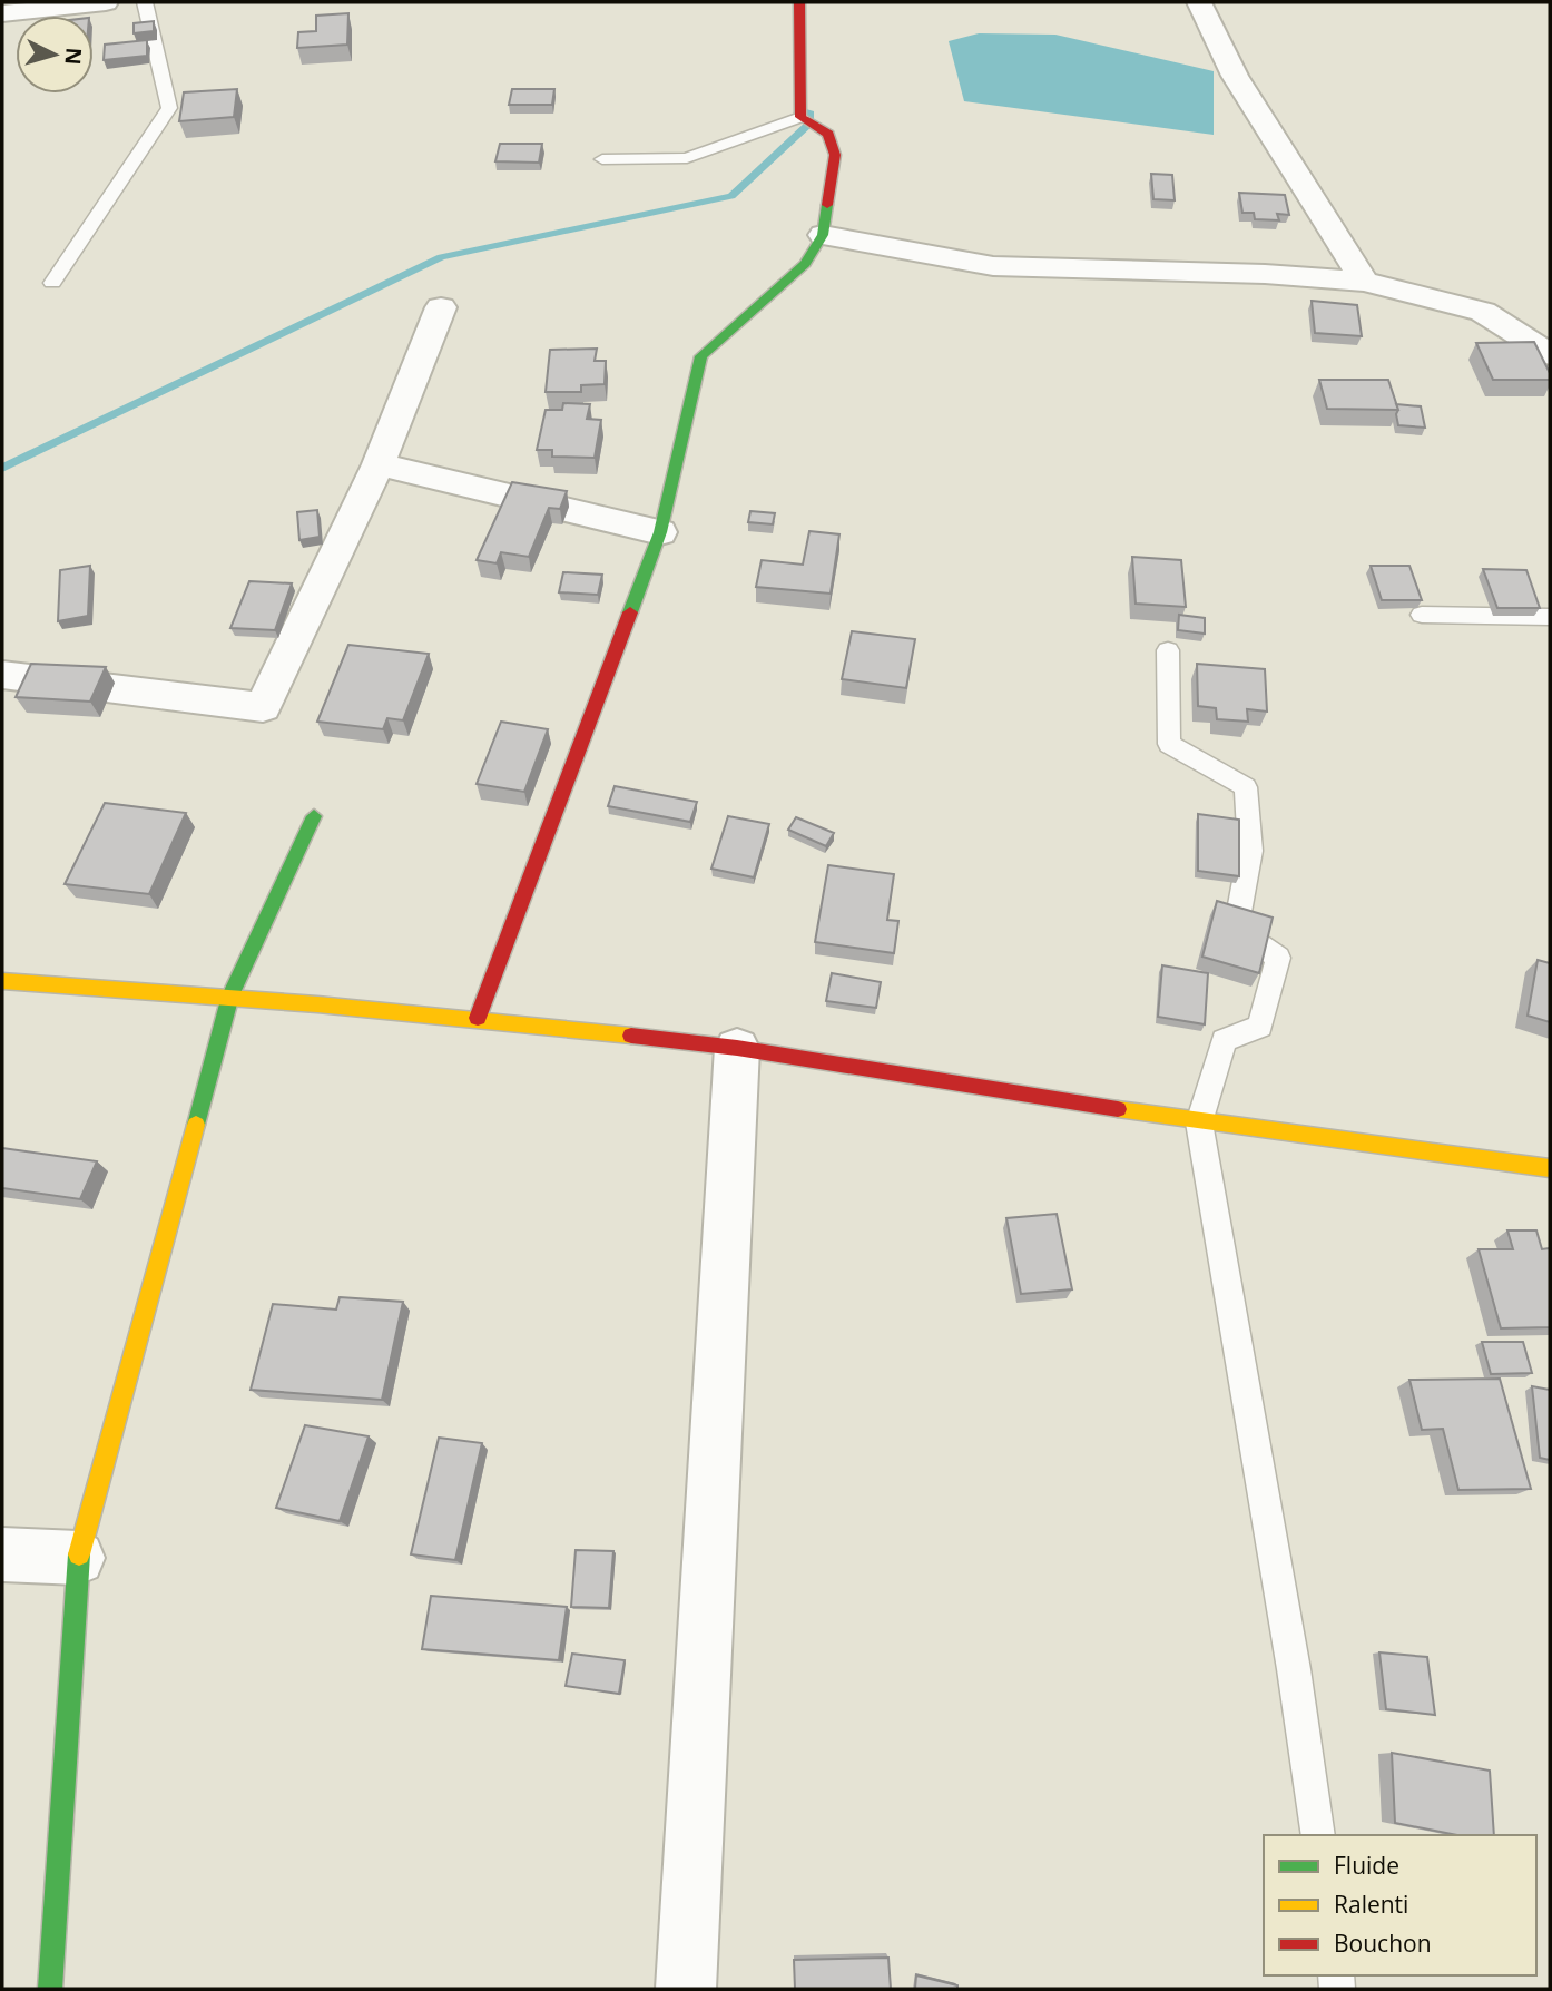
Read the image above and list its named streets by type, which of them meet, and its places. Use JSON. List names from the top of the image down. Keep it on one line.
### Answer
{"legend":["Fluide","Ralenti","Bouchon"],"north":"right"}
